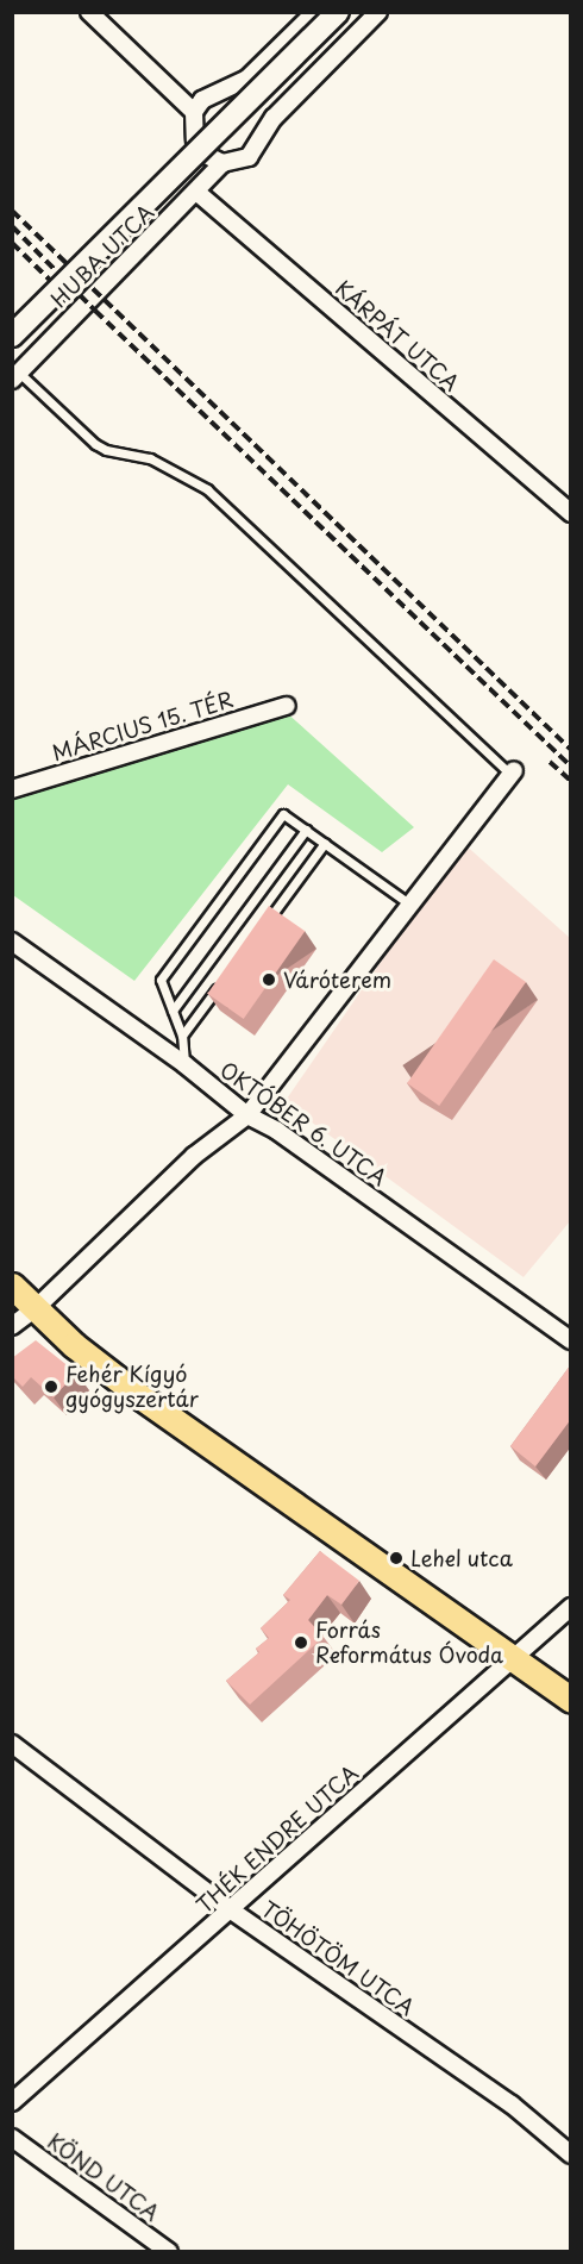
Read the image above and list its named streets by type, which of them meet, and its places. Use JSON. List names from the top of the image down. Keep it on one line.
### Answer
{"streets":{"street":["HUBA UTCA","KÁRPÁT UTCA","MÁRCIUS 15. TÉR","OKTÓBER 6. UTCA","THÉK ENDRE UTCA","TÖHÖTÖM UTCA","KÖND UTCA"]},"crossings":[["HUBA UTCA","KÁRPÁT UTCA"],["THÉK ENDRE UTCA","TÖHÖTÖM UTCA"]],"places":["Váróterem","Fehér Kígyó gyógyszertár","Lehel utca","Forrás Református Óvoda"]}
